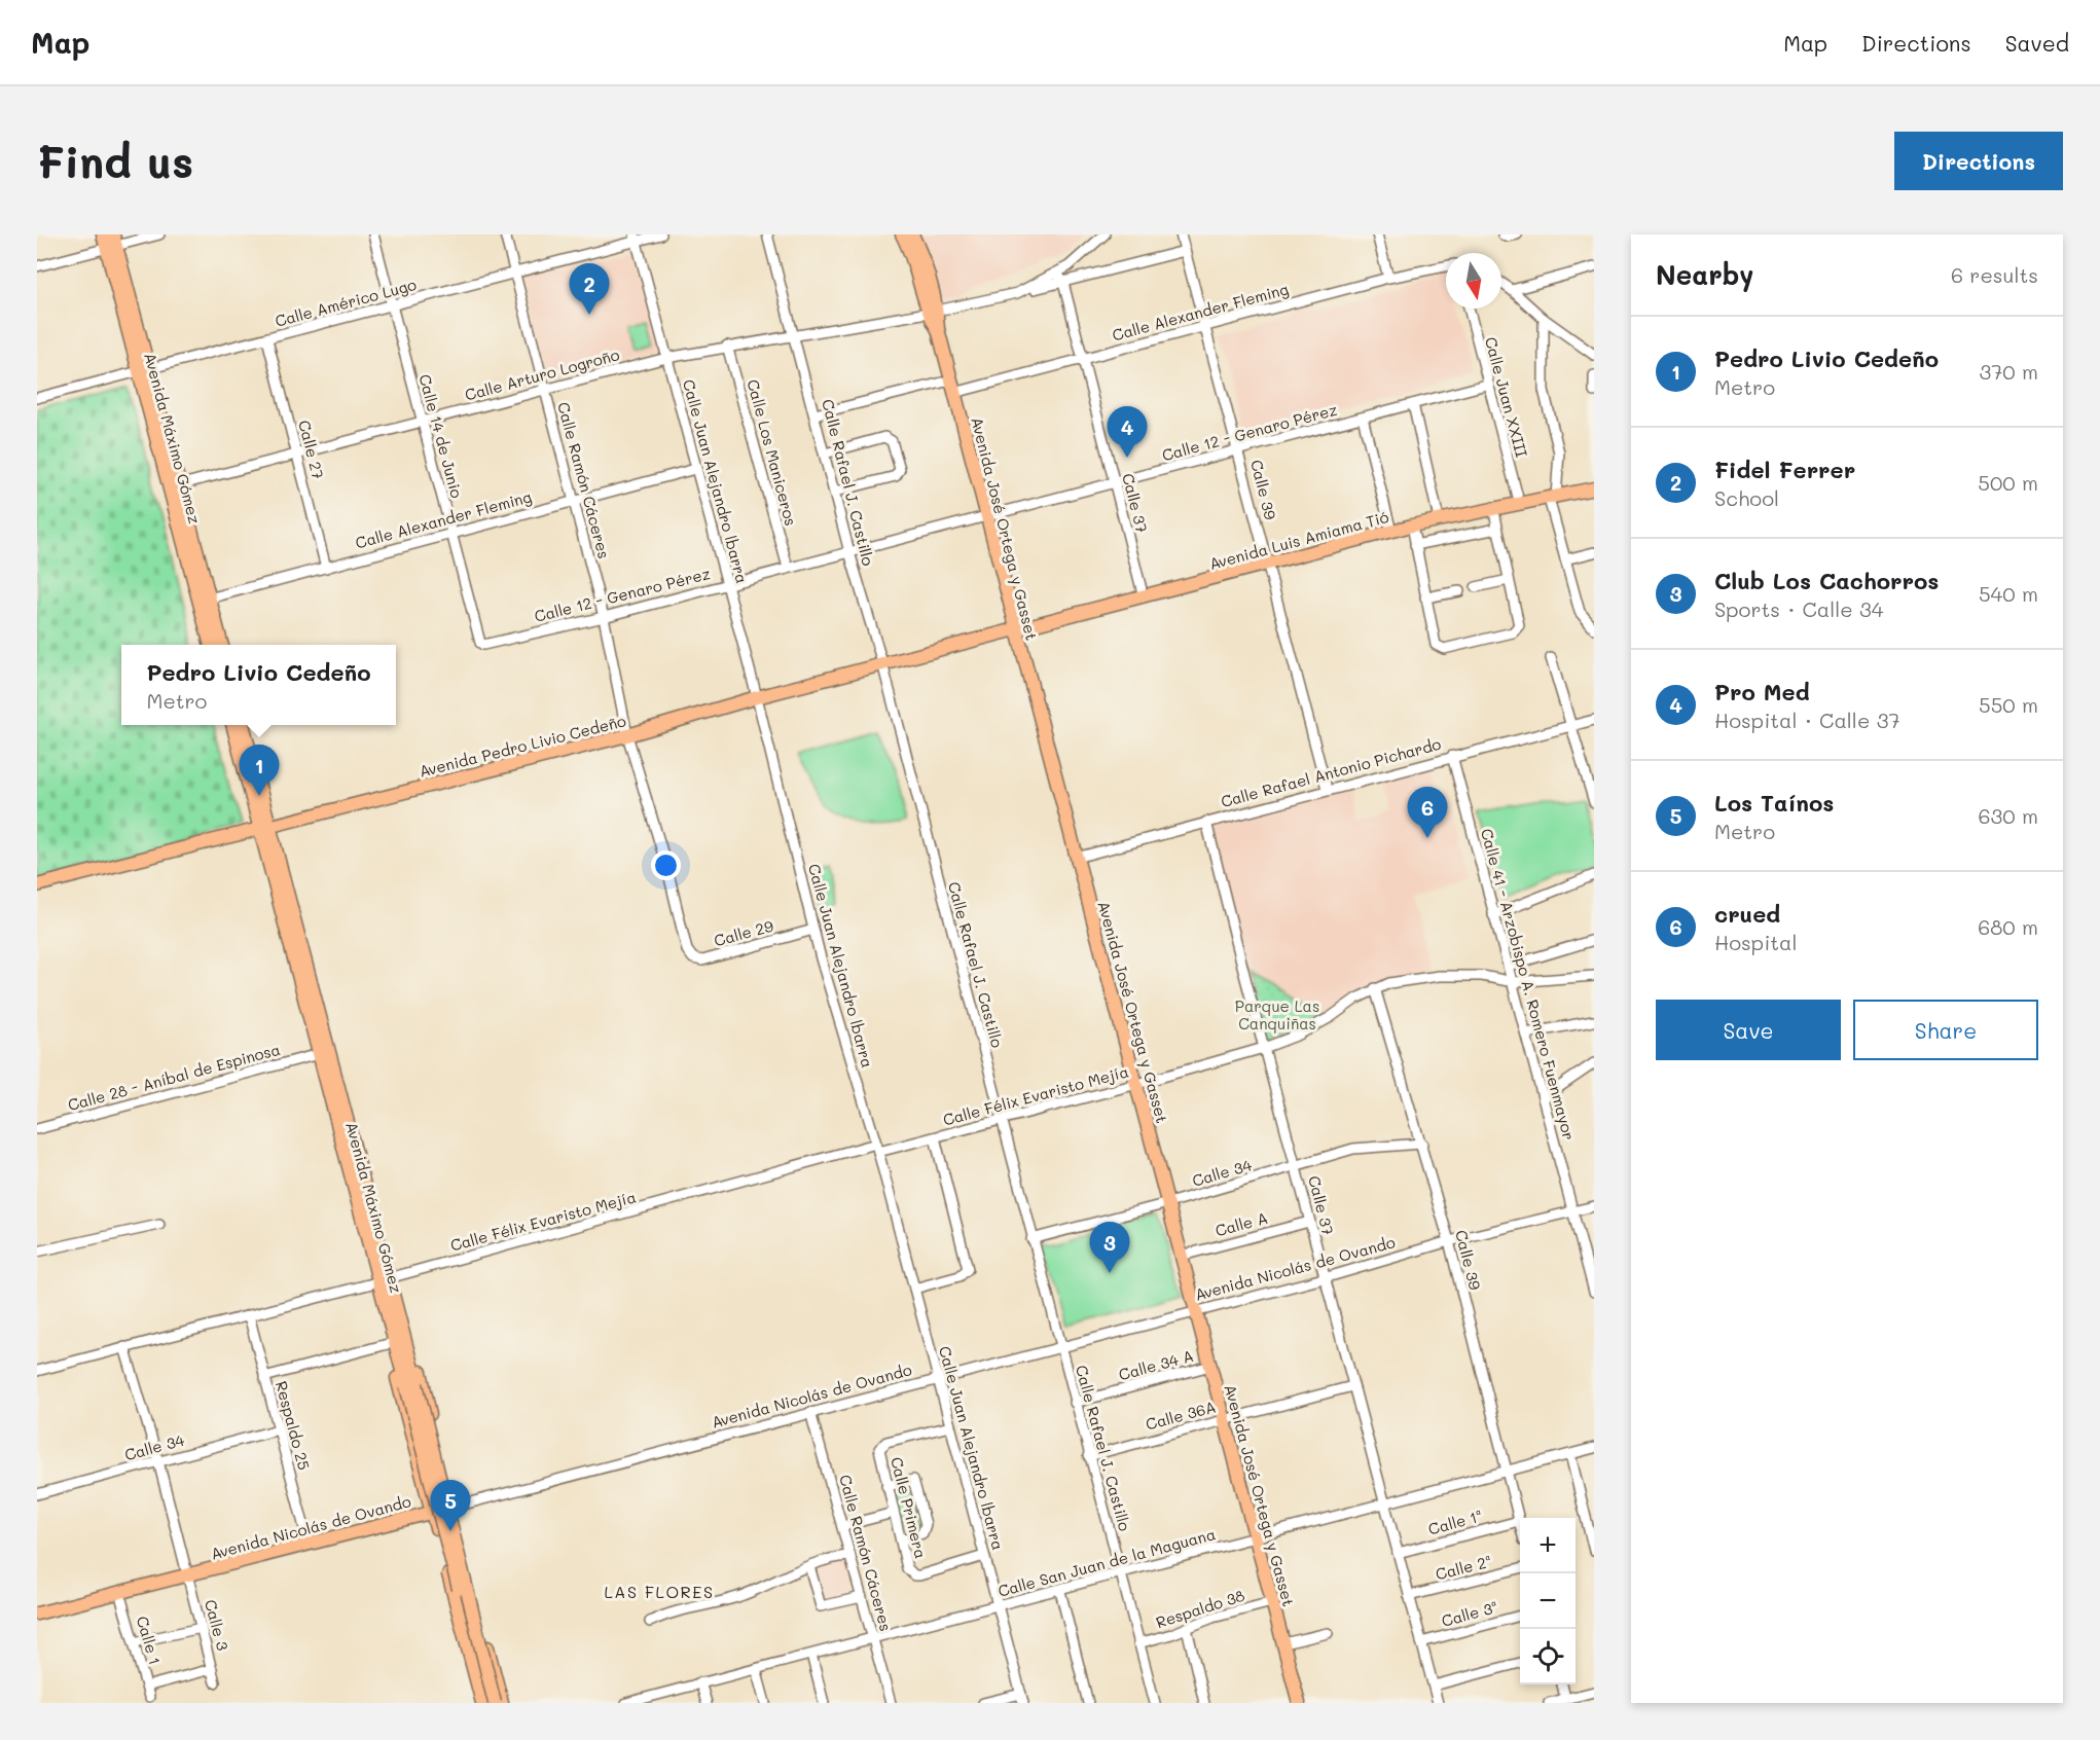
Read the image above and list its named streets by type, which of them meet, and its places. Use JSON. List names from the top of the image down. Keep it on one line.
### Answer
{"streets":{"main road":["Avenida Máximo Gómez","Avenida José Ortega y Gasset","Avenida Luis Amiama Tió","Avenida Pedro Livio Cedeño","Avenida Nicolás de Ovando"],"street":["Calle Américo Lugo","Calle Alexander Fleming","Calle Arturo Logroño","Calle Juan XXIII","Calle 12 - Genaro Pérez","Calle 14 de Junio","Calle 27","Calle Los Maniceros","Calle Ramón Cáceres","Calle Juan Alejandro lbarra","Calle Rafael J. Castillo","Calle 39","Calle 37","Calle Rafael Antonio Pichardo","Calle 29","Calle 41 - Arzobispo A. Romero Fuenmayor","Calle 28 - Aníbal de Espinosa","Calle Félix Evaristo Mejía","Calle 34","Calle A","Calle 34 A","Calle 36A","Respaldo 25","Calle Primera","Calle 1ª","Calle San Juan de la Maguana","Calle 2ª","Respaldo 38","Calle 3ª","Calle 3","Calle 1"]},"crossings":[["Calle Américo Lugo","Calle 14 de Junio"],["Calle Américo Lugo","Avenida Máximo Gómez"],["Calle Américo Lugo","Calle 27"],["Calle Américo Lugo","Calle Ramón Cáceres"],["Calle Américo Lugo","Calle Juan Alejandro lbarra"],["Calle Alexander Fleming","Calle 14 de Junio"],["Calle Alexander Fleming","Avenida Máximo Gómez"],["Calle Alexander Fleming","Calle 27"],["Calle Alexander Fleming","Calle Ramón Cáceres"],["Calle Alexander Fleming","Calle Juan Alejandro lbarra"],["Calle Alexander Fleming","Calle Rafael J. Castillo"],["Calle Alexander Fleming","Calle 39"],["Calle Alexander Fleming","Calle 37"],["Calle Alexander Fleming","Avenida José Ortega y Gasset"],["Calle Arturo Logroño","Calle 14 de Junio"],["Calle Arturo Logroño","Avenida Máximo Gómez"],["Calle Arturo Logroño","Calle 27"],["Calle Arturo Logroño","Calle Los Maniceros"],["Calle Arturo Logroño","Calle Ramón Cáceres"],["Calle Arturo Logroño","Calle Juan Alejandro lbarra"],["Calle Arturo Logroño","Calle Rafael J. Castillo"],["Calle Arturo Logroño","Avenida José Ortega y Gasset"],["Calle Juan XXIII","Calle 12 - Genaro Pérez"],["Calle Juan XXIII","Avenida Luis Amiama Tió"],["Calle 12 - Genaro Pérez","Calle 14 de Junio"],["Calle 12 - Genaro Pérez","Calle Los Maniceros"],["Calle 12 - Genaro Pérez","Calle Ramón Cáceres"],["Calle 12 - Genaro Pérez","Calle Juan Alejandro lbarra"],["Calle 12 - Genaro Pérez","Calle Rafael J. Castillo"],["Calle 12 - Genaro Pérez","Calle 39"],["Calle 12 - Genaro Pérez","Calle 37"],["Calle 12 - Genaro Pérez","Avenida José Ortega y Gasset"],["Avenida Máximo Gómez","Avenida Pedro Livio Cedeño"],["Avenida Máximo Gómez","Calle 28 - Aníbal de Espinosa"],["Calle Ramón Cáceres","Avenida Pedro Livio Cedeño"],["Calle Ramón Cáceres","Calle 29"],["Calle Ramón Cáceres","Avenida Nicolás de Ovando"],["Calle Ramón Cáceres","Calle San Juan de la Maguana"],["Calle Juan Alejandro lbarra","Avenida Pedro Livio Cedeño"],["Calle Juan Alejandro lbarra","Calle 29"],["Calle Juan Alejandro lbarra","Calle Félix Evaristo Mejía"],["Calle Juan Alejandro lbarra","Avenida Nicolás de Ovando"],["Calle Juan Alejandro lbarra","Calle Primera"],["Calle Juan Alejandro lbarra","Calle San Juan de la Maguana"],["Calle Rafael J. Castillo","Avenida Pedro Livio Cedeño"],["Calle Rafael J. Castillo","Calle Félix Evaristo Mejía"],["Calle Rafael J. Castillo","Calle 34"],["Calle Rafael J. Castillo","Avenida Nicolás de Ovando"],["Calle Rafael J. Castillo","Calle 34 A"],["Calle Rafael J. Castillo","Calle 36A"],["Calle Rafael J. Castillo","Calle San Juan de la Maguana"],["Calle Rafael J. Castillo","Respaldo 38"],["Calle 39","Avenida Luis Amiama Tió"],["Calle 39","Calle Rafael Antonio Pichardo"],["Calle 39","Calle Félix Evaristo Mejía"],["Calle 39","Calle 34"],["Calle 39","Avenida Nicolás de Ovando"],["Calle 39","Calle 1ª"],["Calle 39","Calle San Juan de la Maguana"],["Calle 37","Avenida Luis Amiama Tió"],["Calle 37","Calle Rafael Antonio Pichardo"],["Calle 37","Calle Félix Evaristo Mejía"],["Calle 37","Calle 34"],["Calle 37","Calle A"],["Calle 37","Avenida Nicolás de Ovando"],["Calle 37","Calle 36A"],["Calle 37","Calle 1ª"],["Calle 37","Calle San Juan de la Maguana"],["Calle 37","Calle 2ª"],["Calle 37","Calle 3ª"],["Avenida José Ortega y Gasset","Avenida Luis Amiama Tió"],["Avenida José Ortega y Gasset","Avenida Pedro Livio Cedeño"],["Avenida José Ortega y Gasset","Calle Rafael Antonio Pichardo"],["Avenida José Ortega y Gasset","Calle Félix Evaristo Mejía"],["Avenida José Ortega y Gasset","Calle 34"],["Avenida José Ortega y Gasset","Calle A"],["Avenida José Ortega y Gasset","Avenida Nicolás de Ovando"],["Avenida José Ortega y Gasset","Calle 34 A"],["Avenida José Ortega y Gasset","Calle 36A"],["Avenida José Ortega y Gasset","Calle San Juan de la Maguana"],["Avenida José Ortega y Gasset","Respaldo 38"],["Avenida Luis Amiama Tió","Avenida Pedro Livio Cedeño"],["Avenida Pedro Livio Cedeño","Calle 29"],["Calle Rafael Antonio Pichardo","Calle 41 - Arzobispo A. Romero Fuenmayor"],["Calle 41 - Arzobispo A. Romero Fuenmayor","Calle Félix Evaristo Mejía"],["Calle 41 - Arzobispo A. Romero Fuenmayor","Avenida Nicolás de Ovando"],["Calle 34","Respaldo 25"],["Calle 34","Calle 3"],["Avenida Nicolás de Ovando","Respaldo 25"],["Avenida Nicolás de Ovando","Calle 3"],["Avenida Nicolás de Ovando","Calle 1"],["Calle 3","Calle 1"]],"districts":["LAS FLORES"],"parks":["Parque Las Canquiñas"],"north":"bottom","page":{"header":"Map","nav":["Map","Directions","Saved"],"buttons":["Directions",["Save","Share"]],"title":"Find us","heading":["Nearby","6 results"],"pins":["2","4","1","6","3","5"],"list":[{"mark":"1","name":"Pedro Livio Cedeño","note":"Metro","value":"370 m"},{"mark":"2","name":"Fidel Ferrer","note":"School","value":"500 m"},{"mark":"3","name":"Club Los Cachorros","note":"Sports · Calle 34","value":"540 m"},{"mark":"4","name":"Pro Med","note":"Hospital · Calle 37","value":"550 m"},{"mark":"5","name":"Los Taínos","note":"Metro","value":"630 m"},{"mark":"6","name":"crued","note":"Hospital","value":"680 m"}],"popup":["Pedro Livio Cedeño","Metro"],"map_buttons":["+","−"]}}
